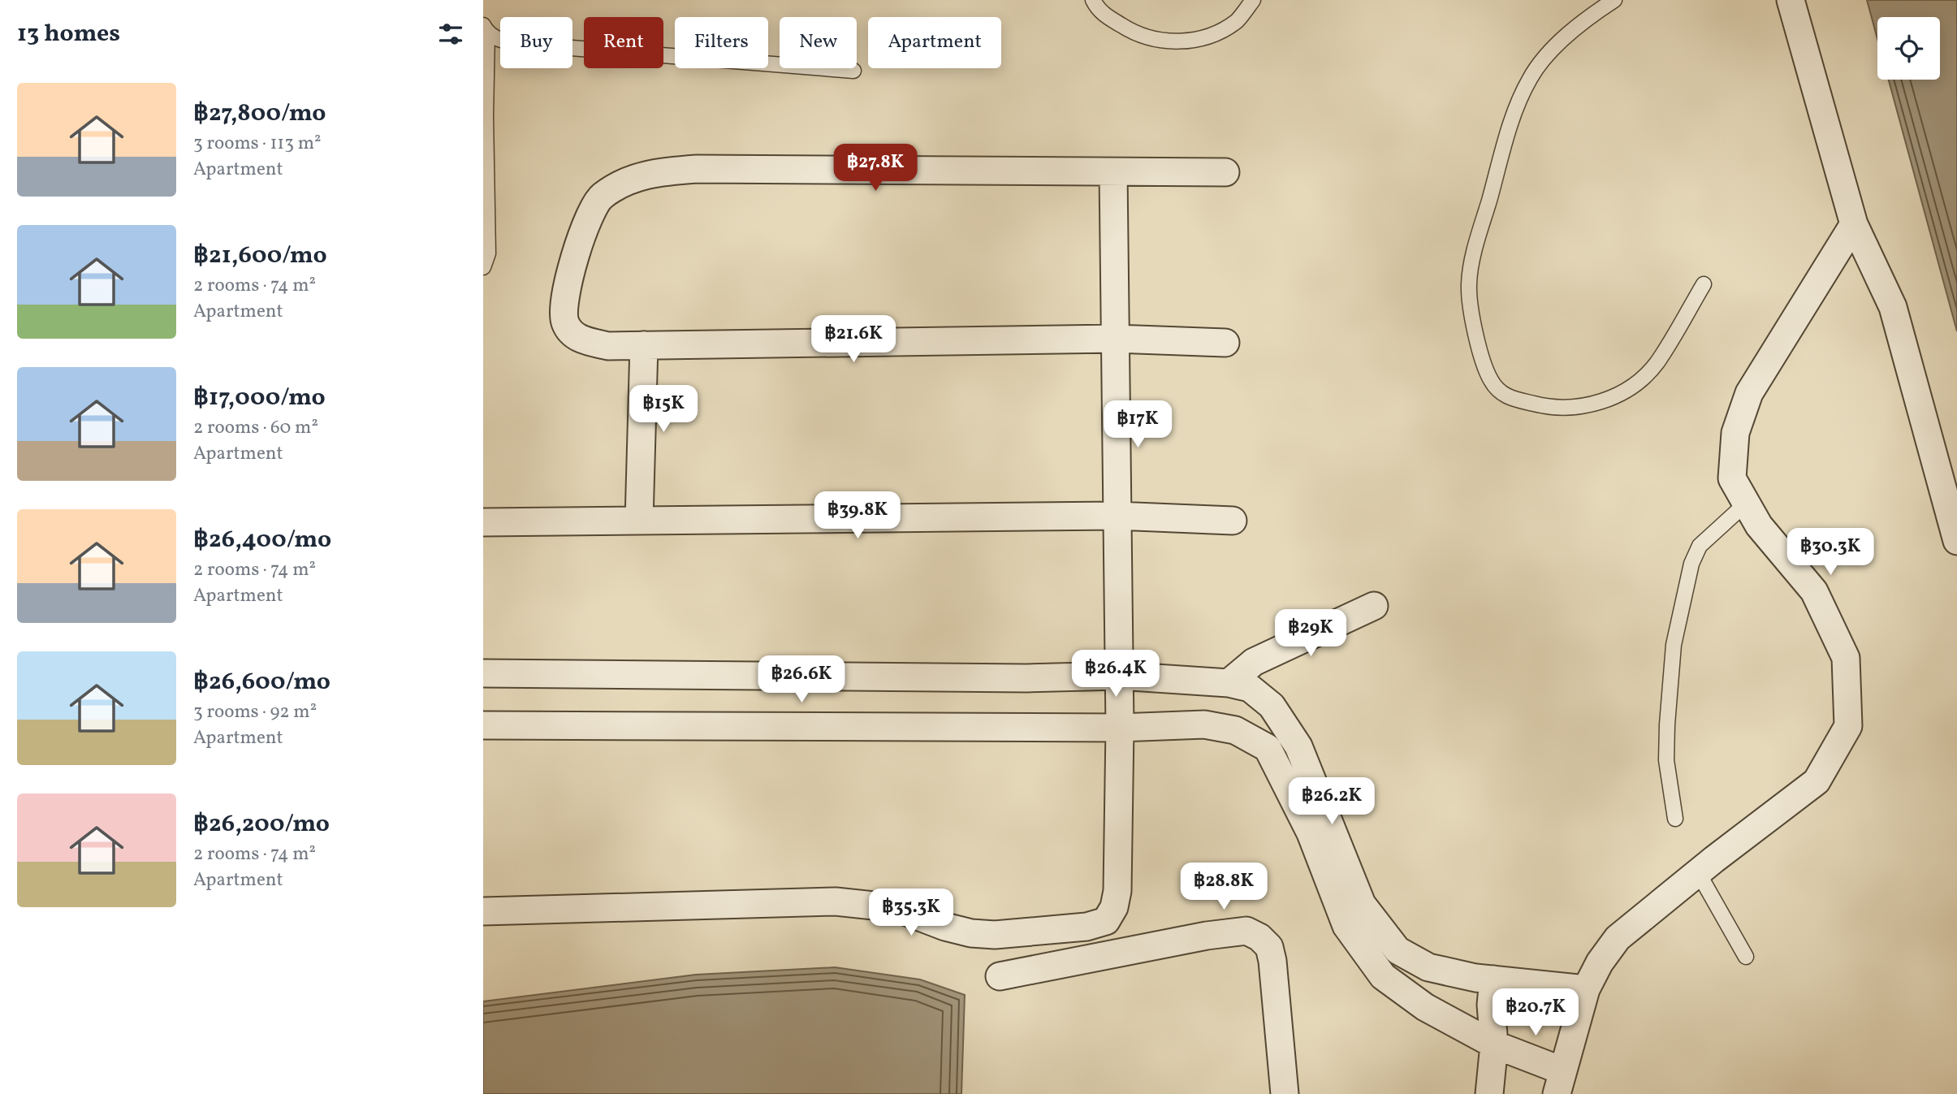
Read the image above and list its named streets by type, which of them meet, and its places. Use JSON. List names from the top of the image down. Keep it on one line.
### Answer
{"page":{"heading":"13 homes","chip":["Buy","Rent","Filters","New","Apartment"],"list":[{"name":"฿27,800/mo","note":"3 rooms · 113 m² · Apartment"},{"name":"฿21,600/mo","note":"2 rooms · 74 m² · Apartment"},{"name":"฿17,000/mo","note":"2 rooms · 60 m² · Apartment"},{"name":"฿26,400/mo","note":"2 rooms · 74 m² · Apartment"},{"name":"฿26,600/mo","note":"3 rooms · 92 m² · Apartment"},{"name":"฿26,200/mo","note":"2 rooms · 74 m² · Apartment"}],"price":["฿27.8K","฿21.6K","฿15K","฿17K","฿39.8K","฿30.3K","฿29K","฿26.4K","฿26.6K","฿26.2K","฿28.8K","฿35.3K","฿20.7K"]}}
